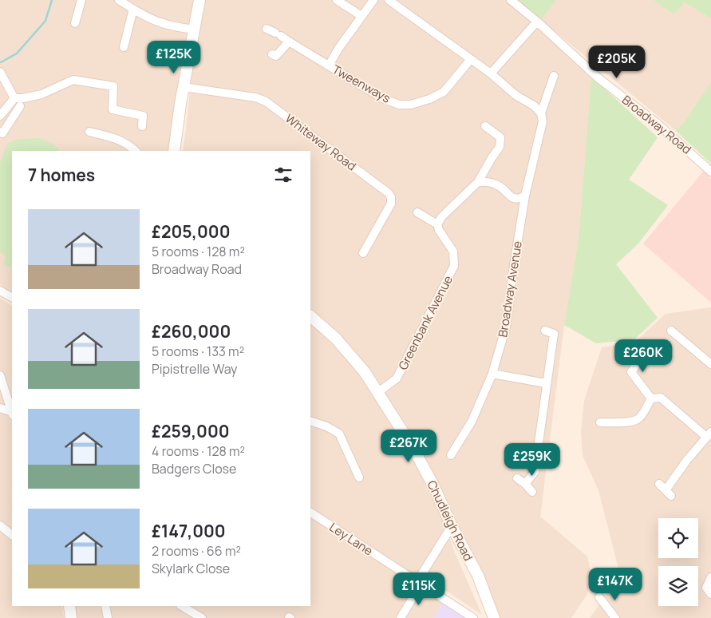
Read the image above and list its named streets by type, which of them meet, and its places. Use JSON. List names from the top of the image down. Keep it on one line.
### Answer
{"streets":{"main road":["Chudleigh Road"],"street":["Tweenways","Broadway Road","Whiteway Road","Broadway Avenue","Greenbank Avenue","Ley Lane"]},"crossings":[["Greenbank Avenue","Chudleigh Road"]],"page":{"price":["£125K","£205K","£260K","£267K","£259K","£147K","£115K"],"heading":"7 homes","list":[{"name":"£205,000","note":"5 rooms · 128 m² · Broadway Road"},{"name":"£260,000","note":"5 rooms · 133 m² · Pipistrelle Way"},{"name":"£259,000","note":"4 rooms · 128 m² · Badgers Close"},{"name":"£147,000","note":"2 rooms · 66 m² · Skylark Close"}]}}
